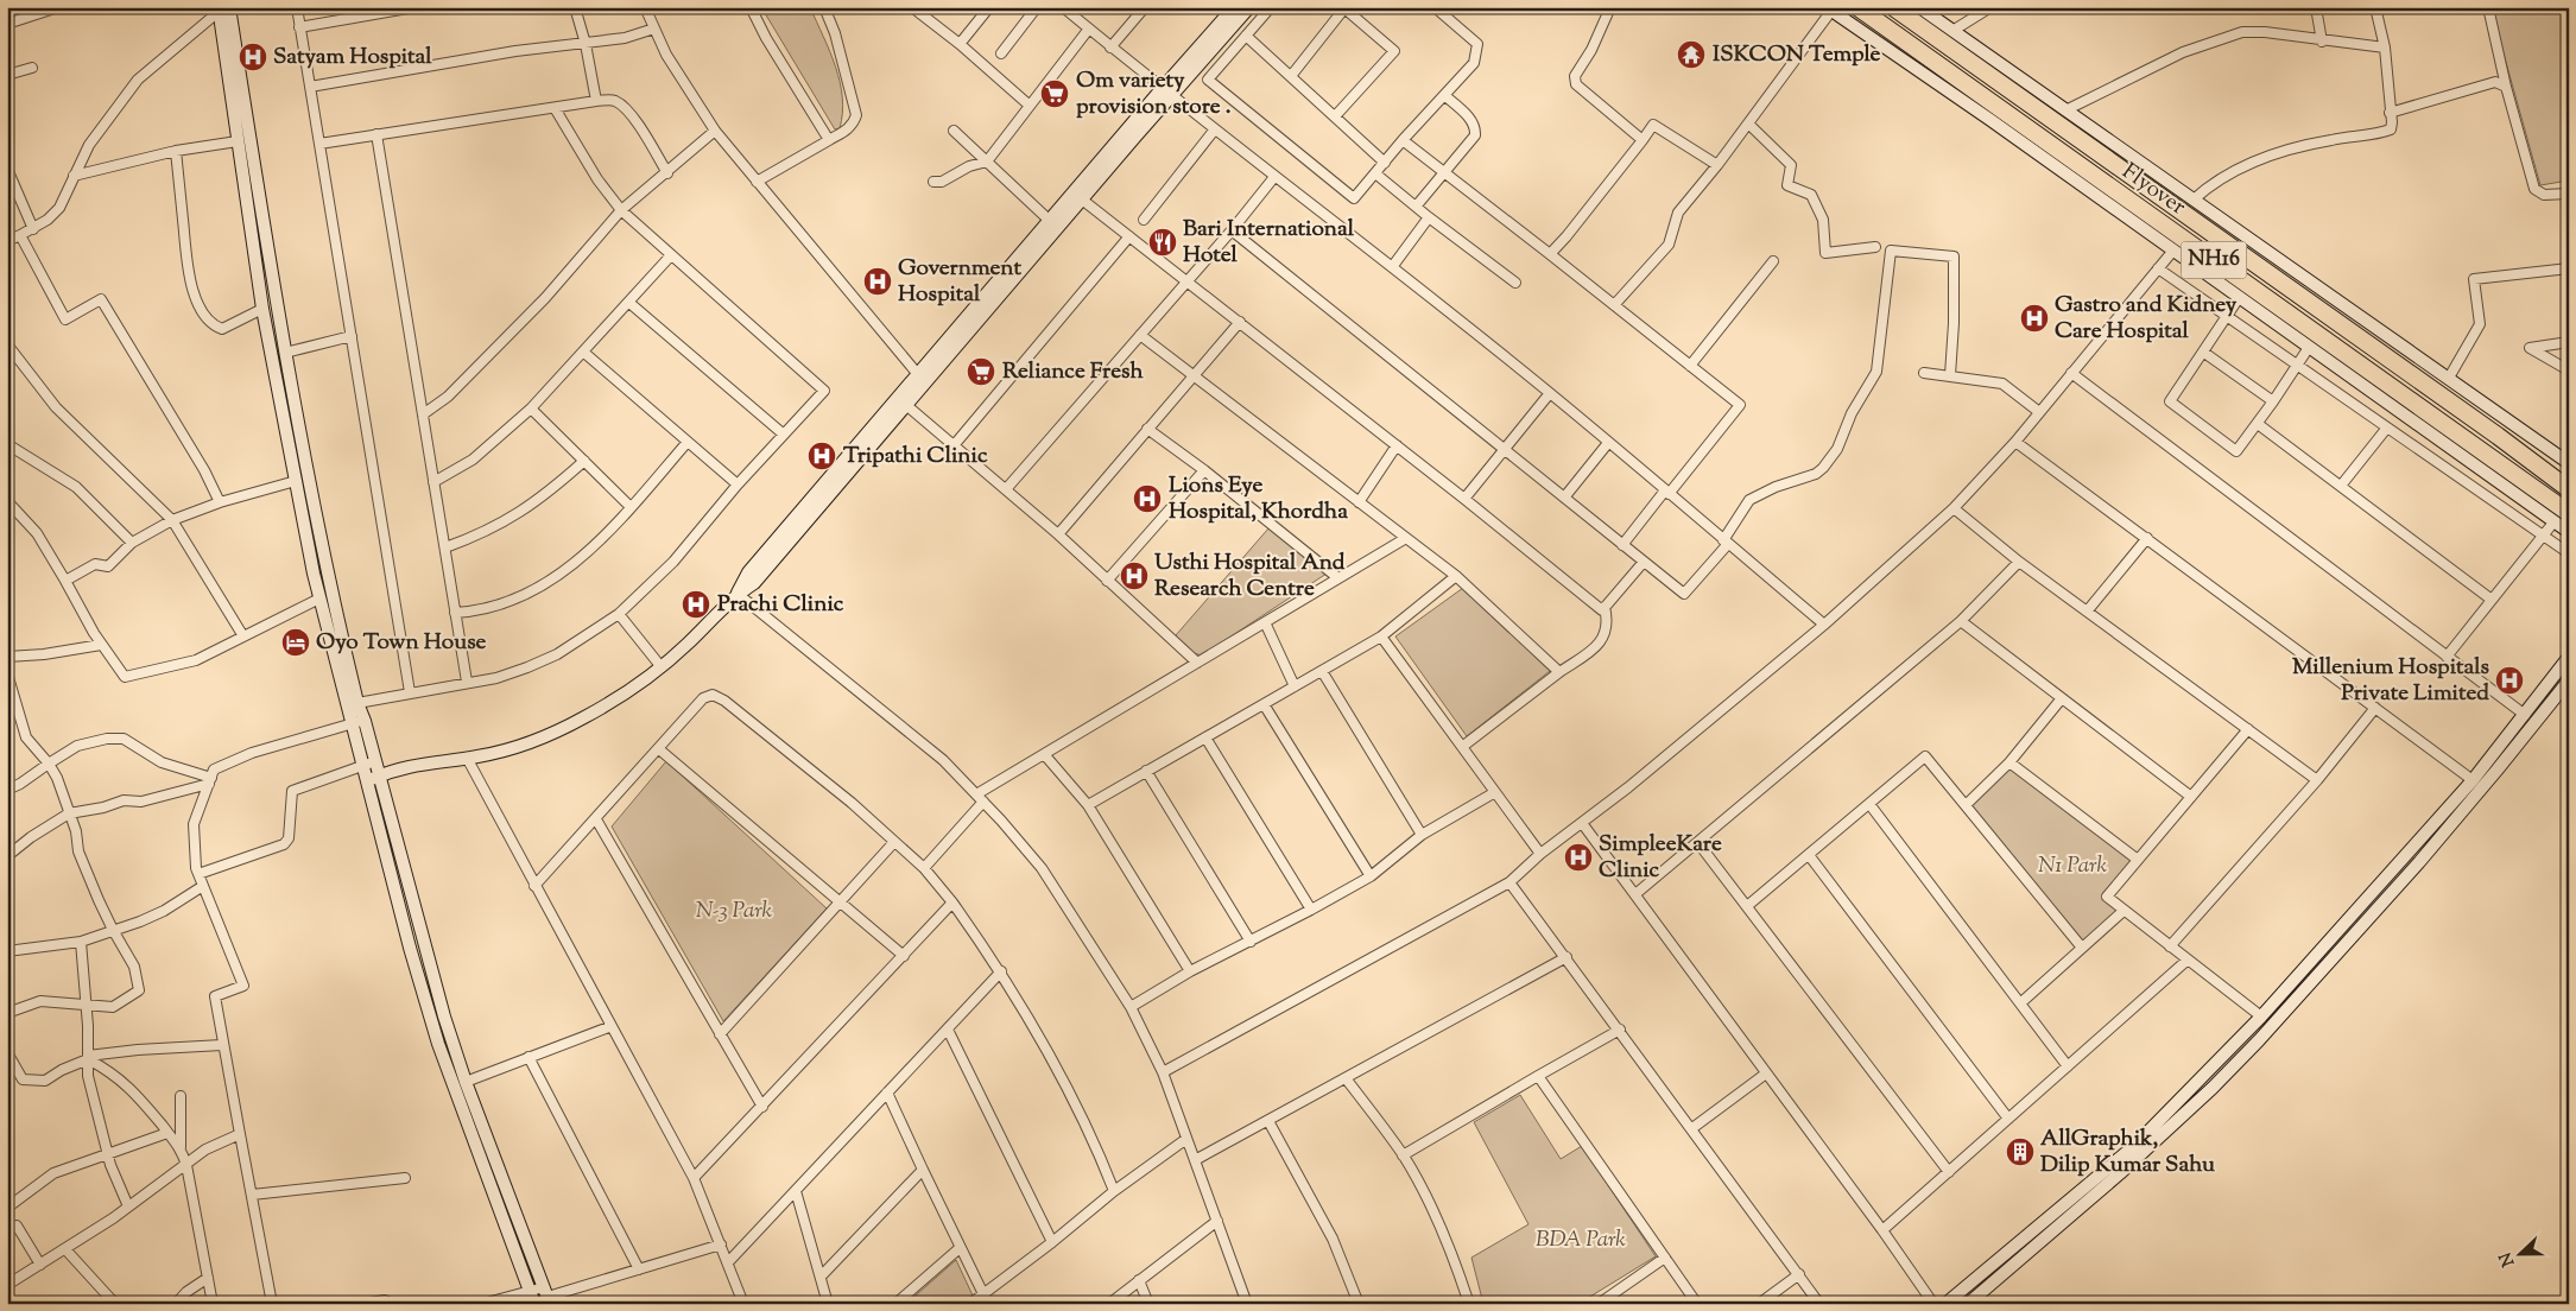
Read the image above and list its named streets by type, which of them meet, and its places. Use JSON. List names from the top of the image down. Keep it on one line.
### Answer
{"streets":{"highway":["Flyover","NH16"]},"parks":["N1 Park","N-3 Park","BDA Park"],"places":{"temple":["ISKCON Temple"],"hospital":["Satyam Hospital","Government Hospital","Gastro and Kidney Care Hospital","Tripathi Clinic","Lions Eye Hospital, Khordha","Usthi Hospital And Research Centre","Prachi Clinic","Millenium Hospitals Private Limited","SimpleeKare Clinic"],"supermarket":["Om variety provision store .","Reliance Fresh"],"restaurant":["Bari International Hotel"],"hotel":["Oyo Town House"],"building":["AllGraphik, Dilip Kumar Sahu"]},"north":"left"}
